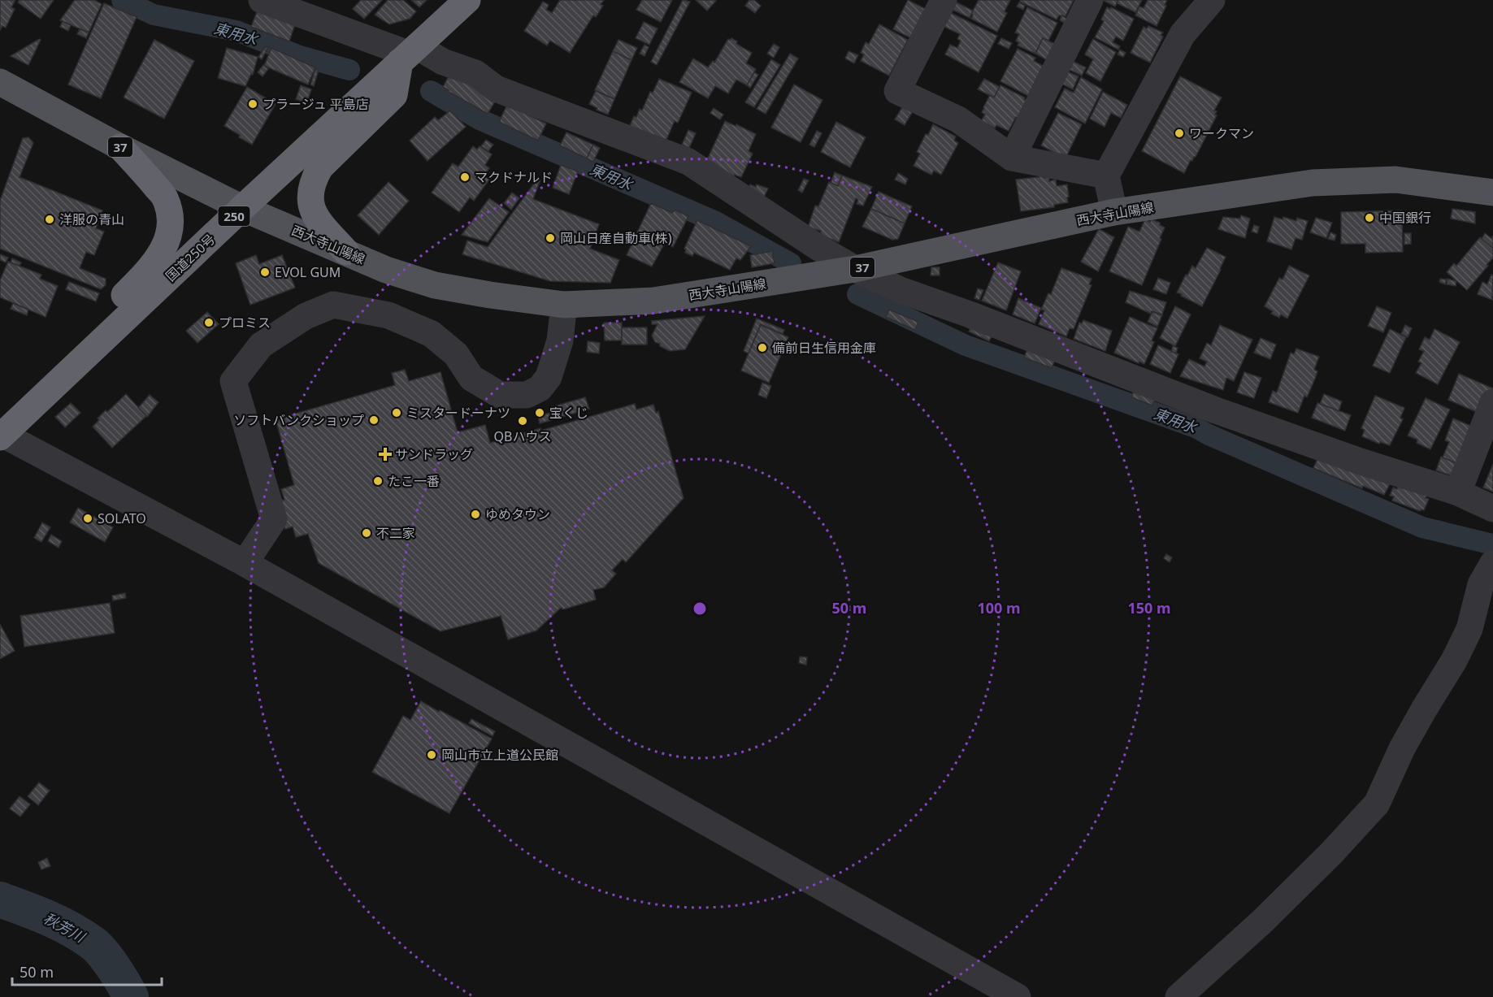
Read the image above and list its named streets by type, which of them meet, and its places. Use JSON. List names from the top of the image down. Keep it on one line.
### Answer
{"streets":{"highway":["250","国道250号"],"main road":["37","西大寺山陽線"]},"crossings":[["西大寺山陽線","250"],["西大寺山陽線","国道250号"],["250","国道250号"]],"water":["東用水","秋芳川"],"places":{"other":["プラージュ 平島店","ワークマン","マクドナルド","中国銀行","洋服の青山","岡山日産自動車(株)","EVOL GUM","プロミス","備前日生信用金庫","ミスタードーナツ","宝くじ","ソフトバンクショップ","QBハウス","たこ一番","ゆめタウン","SOLATO","不二家","岡山市立上道公民館"],"health":["サンドラッグ"]},"scale_bar":"50 m","rings":["50 m","100 m","150 m"]}
